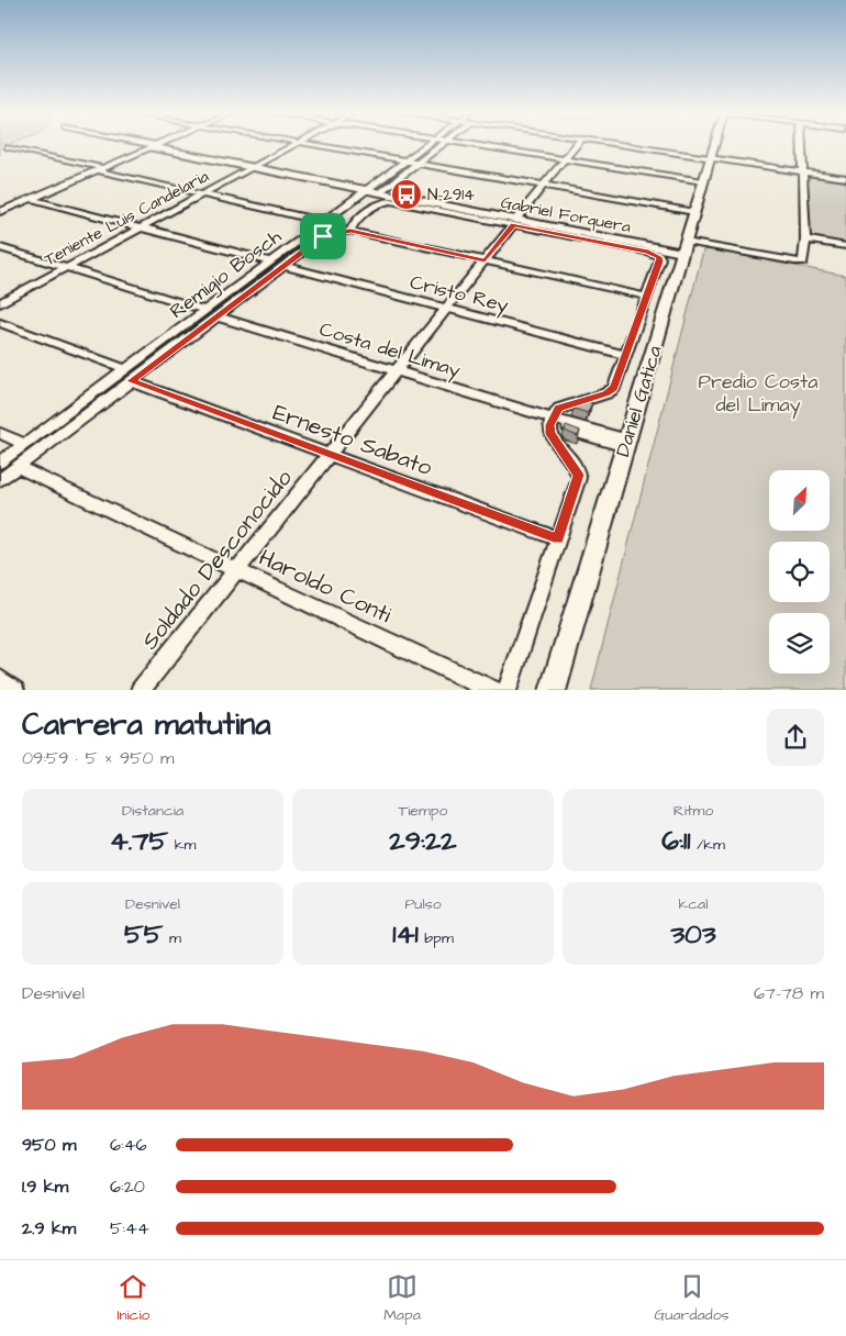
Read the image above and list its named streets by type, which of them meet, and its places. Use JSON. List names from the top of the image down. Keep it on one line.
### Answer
{"streets":{"main road":["Daniel Gatica"],"street":["Gabriel Forquera","Teniente Luis Candelaria","Remigio Bosch","Cristo Rey","Costa del Limay","Ernesto Sabato","Soldado Desconocido","Haroldo Conti"]},"crossings":[["Gabriel Forquera","Teniente Luis Candelaria"],["Gabriel Forquera","Remigio Bosch"],["Gabriel Forquera","Daniel Gatica"],["Gabriel Forquera","Soldado Desconocido"],["Teniente Luis Candelaria","Costa del Limay"],["Remigio Bosch","Cristo Rey"],["Remigio Bosch","Costa del Limay"],["Remigio Bosch","Ernesto Sabato"],["Remigio Bosch","Haroldo Conti"],["Cristo Rey","Daniel Gatica"],["Cristo Rey","Soldado Desconocido"],["Costa del Limay","Daniel Gatica"],["Costa del Limay","Soldado Desconocido"],["Ernesto Sabato","Soldado Desconocido"],["Soldado Desconocido","Haroldo Conti"]],"parks":["Predio Costa del Limay"],"places":{"bus stop":["N-2914"]},"north":"top right","page":{"heading":["Carrera matutina","09:59 · 5 × 950 m"],"stats":[["Distancia","4.75 km"],["Tiempo","29:22"],["Ritmo","6:11 /km"],["Desnivel","55 m"],["Pulso","141 bpm"],["kcal","303"]],"chart":["Desnivel","67–78 m"],"list":[{"name":"950 m","note":"6:46"},{"name":"1.9 km","note":"6:20"},{"name":"2.9 km","note":"5:44"}],"tabs":["Inicio","Mapa","Guardados"]}}
